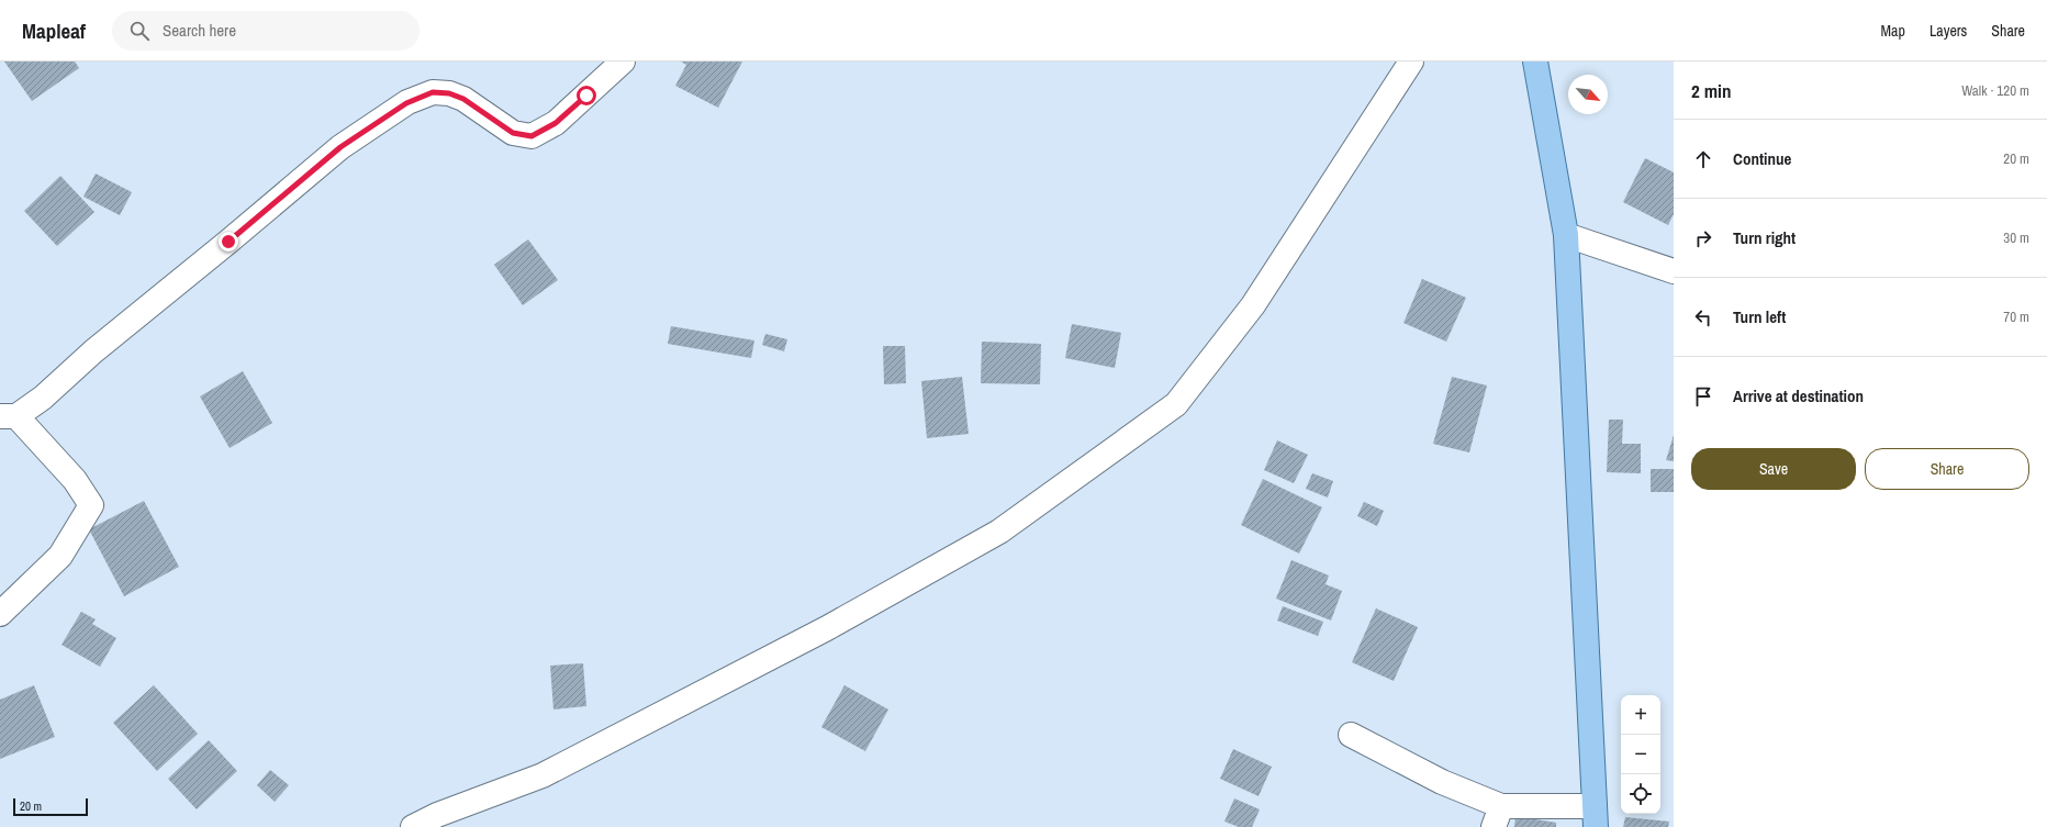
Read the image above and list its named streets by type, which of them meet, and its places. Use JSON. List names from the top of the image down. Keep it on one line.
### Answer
{"scale_bar":"20 m","north":"bottom right","page":{"header":"Mapleaf","search":"Search here","nav":["Map","Layers","Share"],"heading":["2 min","Walk · 120 m"],"list":[["Continue","20 m"],["Turn right","30 m"],["Turn left","70 m"],"Arrive at destination"],"buttons":["Save","Share"],"map_buttons":["+","−"],"scale":"20 m"}}
